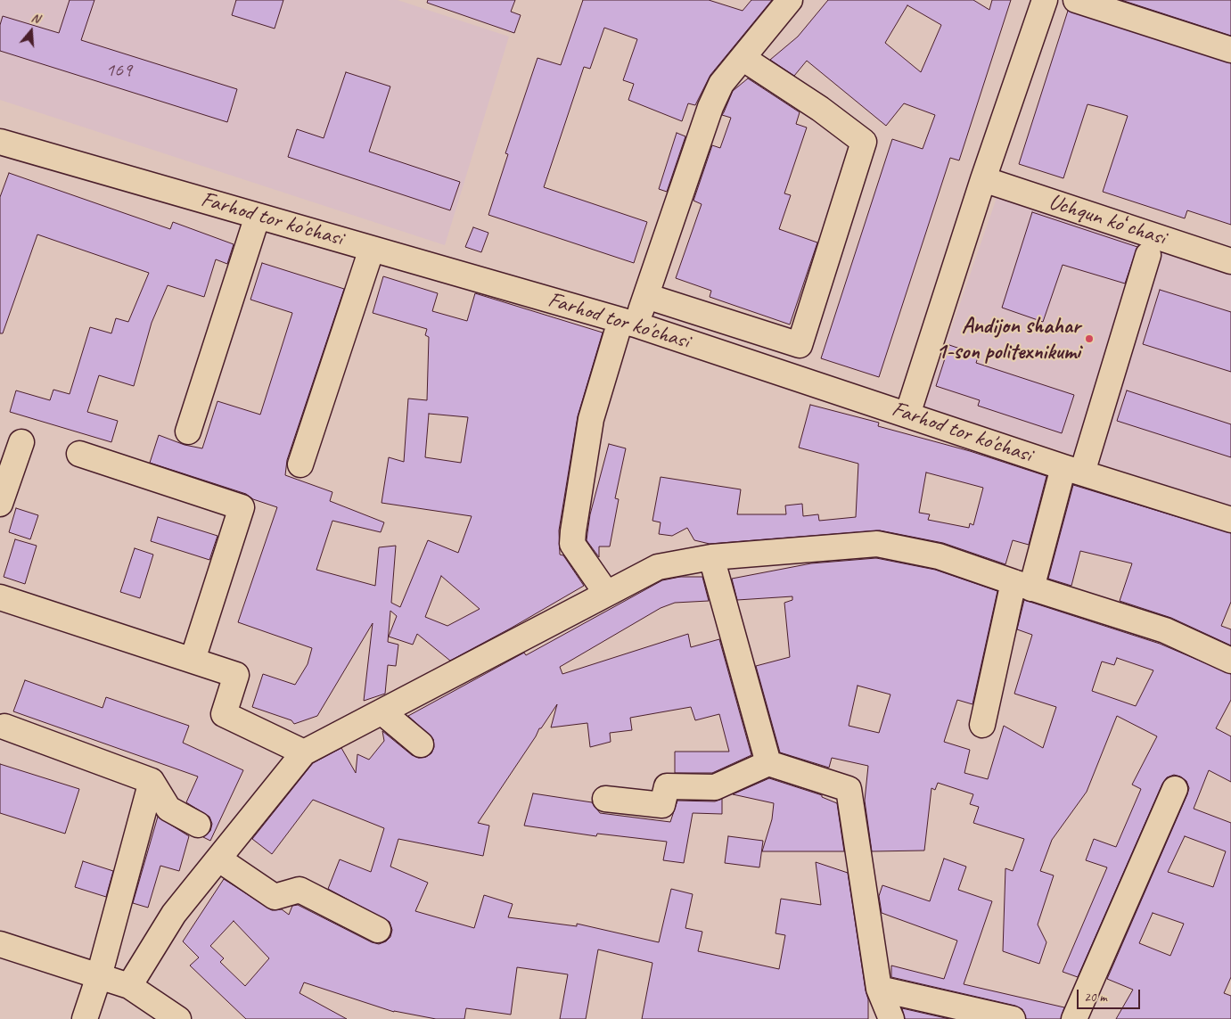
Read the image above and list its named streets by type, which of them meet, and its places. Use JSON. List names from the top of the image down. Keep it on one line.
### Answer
{"streets":{"street":["Farhod tor ko'chasi","Uchqun koʻchasi"]},"places":["Andijon shahar 1-son politexnikumi"],"house_numbers":["169"],"scale_bar":"20 m","north":"top"}
